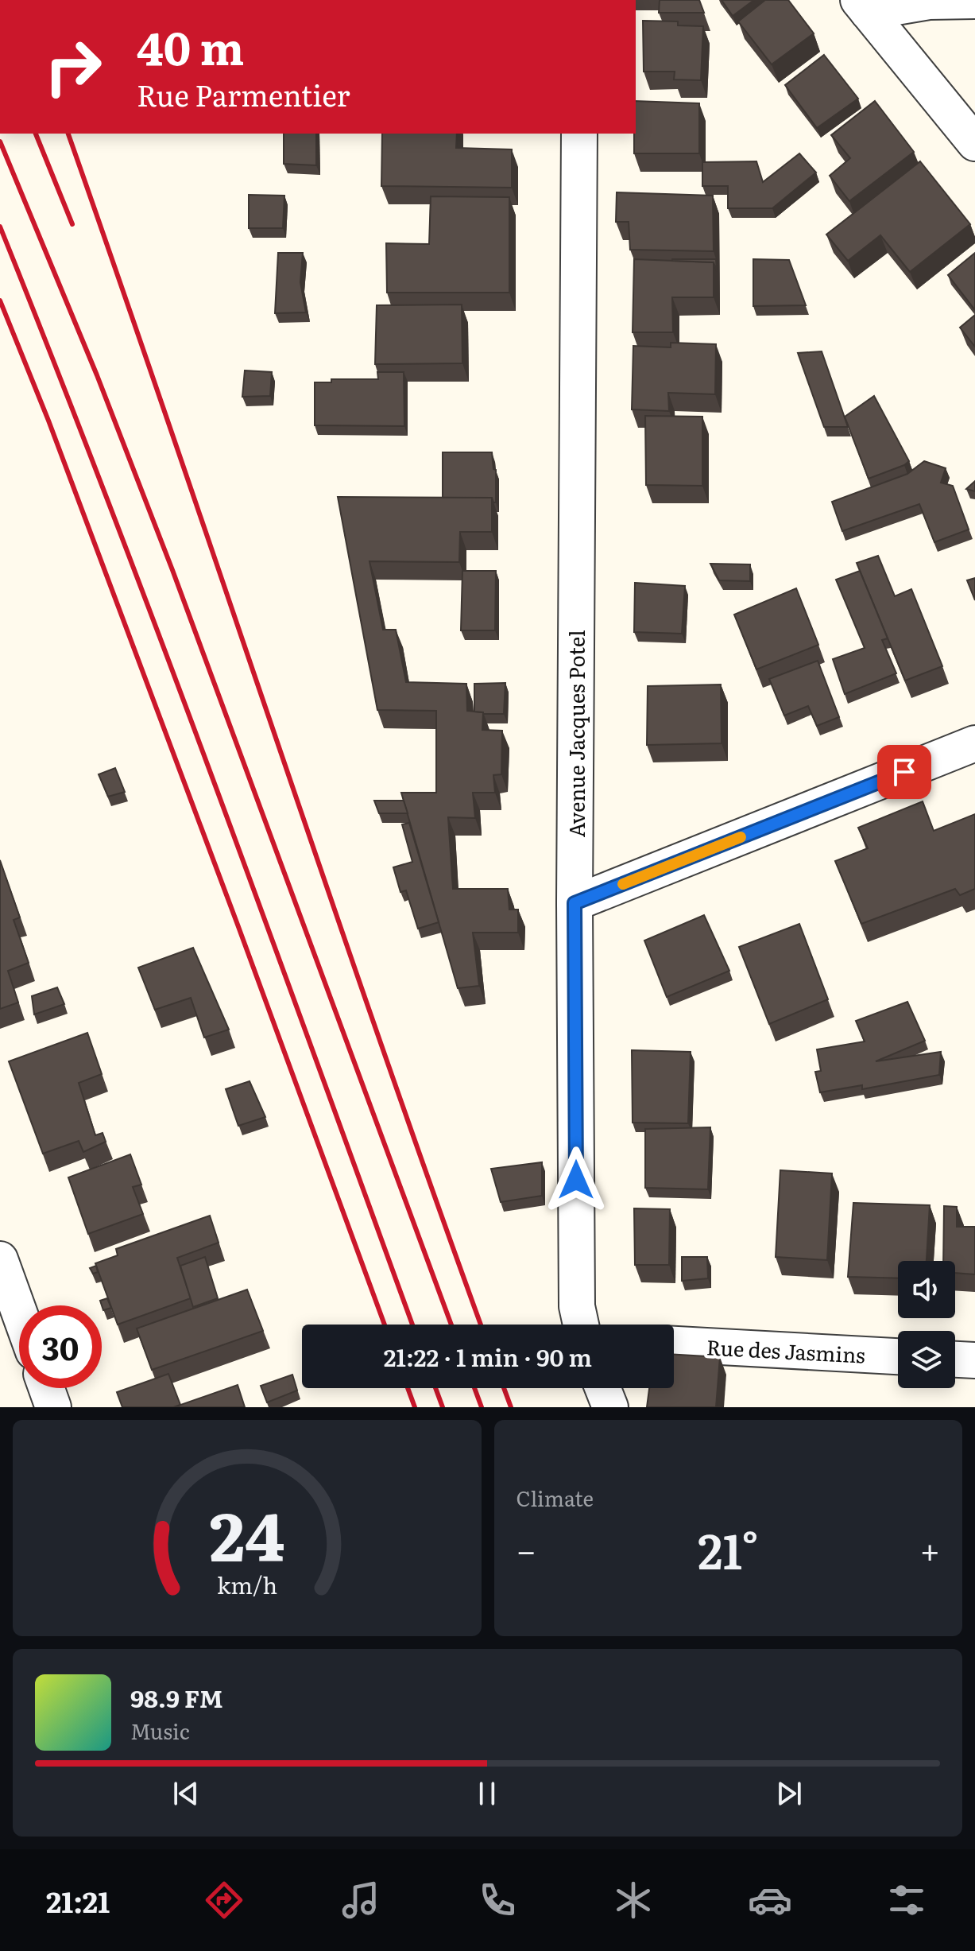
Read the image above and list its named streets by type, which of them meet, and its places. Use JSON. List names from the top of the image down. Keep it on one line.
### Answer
{"streets":{"street":["Avenue Jacques Potel","Rue des Jasmins"]},"page":{"turn":["40 m","Rue Parmentier"],"limit":"30","trip":"21:22 · 1 min · 90 m","tile":"Climate","heat":["−","21°","+"],"song":["98.9 FM","Music"],"tabs":"21:21","gauge":["24","km/h"]}}
